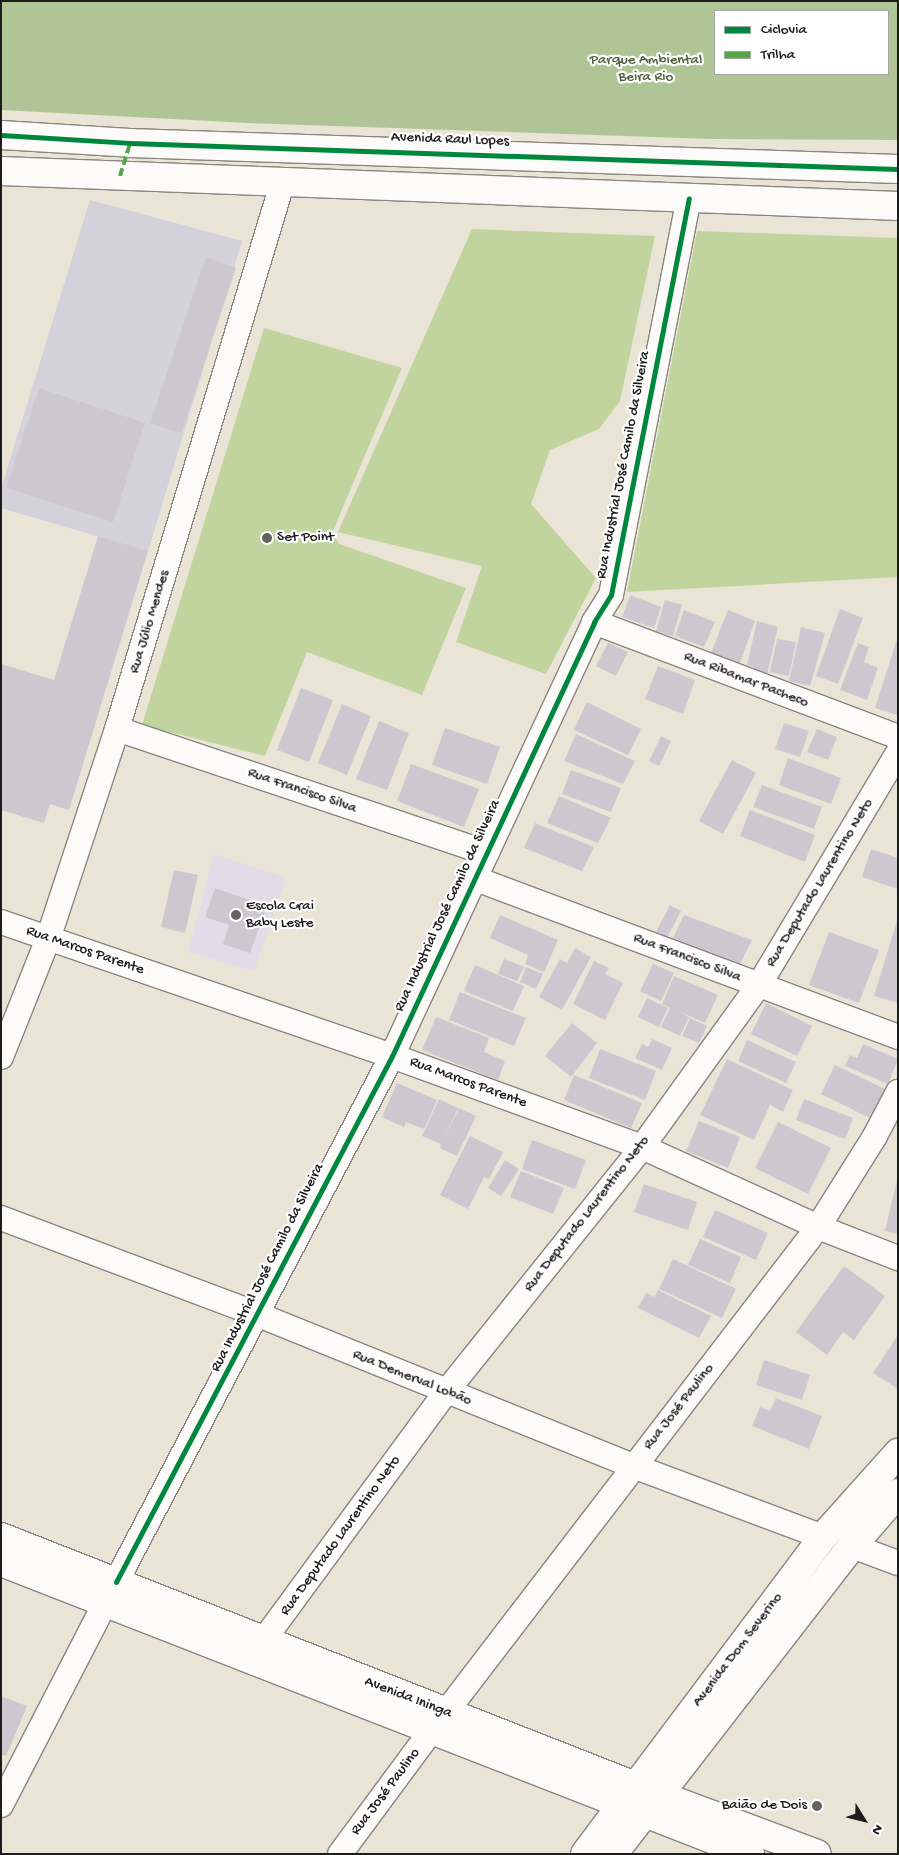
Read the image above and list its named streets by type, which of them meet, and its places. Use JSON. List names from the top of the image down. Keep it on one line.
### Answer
{"streets":{"main road":["Avenida Raul Lopes","Avenida Dom Severino","Avenida Ininga"],"street":["Rua Industrial José Camilo da Silveira","Rua Júlio Mendes","Rua Ribamar Pacheco","Rua Francisco Silva","Rua Deputado Laurentino Neto","Rua Marcos Parente","Rua Demerval Lobão","Rua José Paulino"]},"crossings":[["Rua Industrial José Camilo da Silveira","Rua Ribamar Pacheco"],["Rua Industrial José Camilo da Silveira","Rua Francisco Silva"],["Rua Industrial José Camilo da Silveira","Rua Marcos Parente"],["Rua Industrial José Camilo da Silveira","Rua Demerval Lobão"],["Rua Industrial José Camilo da Silveira","Avenida Ininga"],["Rua Júlio Mendes","Rua Francisco Silva"],["Rua Júlio Mendes","Rua Marcos Parente"],["Rua Francisco Silva","Rua Deputado Laurentino Neto"],["Rua Deputado Laurentino Neto","Rua Marcos Parente"],["Rua Deputado Laurentino Neto","Rua Demerval Lobão"],["Rua Deputado Laurentino Neto","Avenida Ininga"],["Rua Marcos Parente","Rua José Paulino"],["Rua Demerval Lobão","Rua José Paulino"],["Rua Demerval Lobão","Avenida Dom Severino"],["Rua José Paulino","Avenida Ininga"],["Avenida Dom Severino","Avenida Ininga"]],"parks":["Parque Ambiental Beira Rio"],"places":["Set Point","Escola Crai Baby Leste","Baião de Dois"],"legend":["Ciclovia","Trilha"],"north":"bottom right"}
